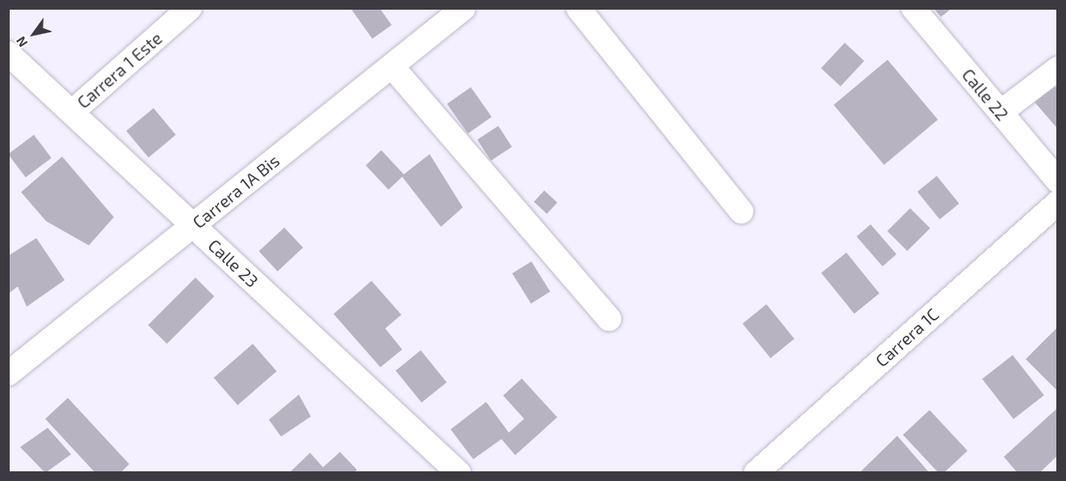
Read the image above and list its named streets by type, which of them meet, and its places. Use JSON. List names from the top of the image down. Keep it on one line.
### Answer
{"streets":{"street":["Carrera 1 Este","Calle 22","Carrera 1A Bis","Calle 23","Carrera 1C"]},"crossings":[["Carrera 1 Este","Calle 23"],["Carrera 1A Bis","Calle 23"]],"north":"bottom left"}
